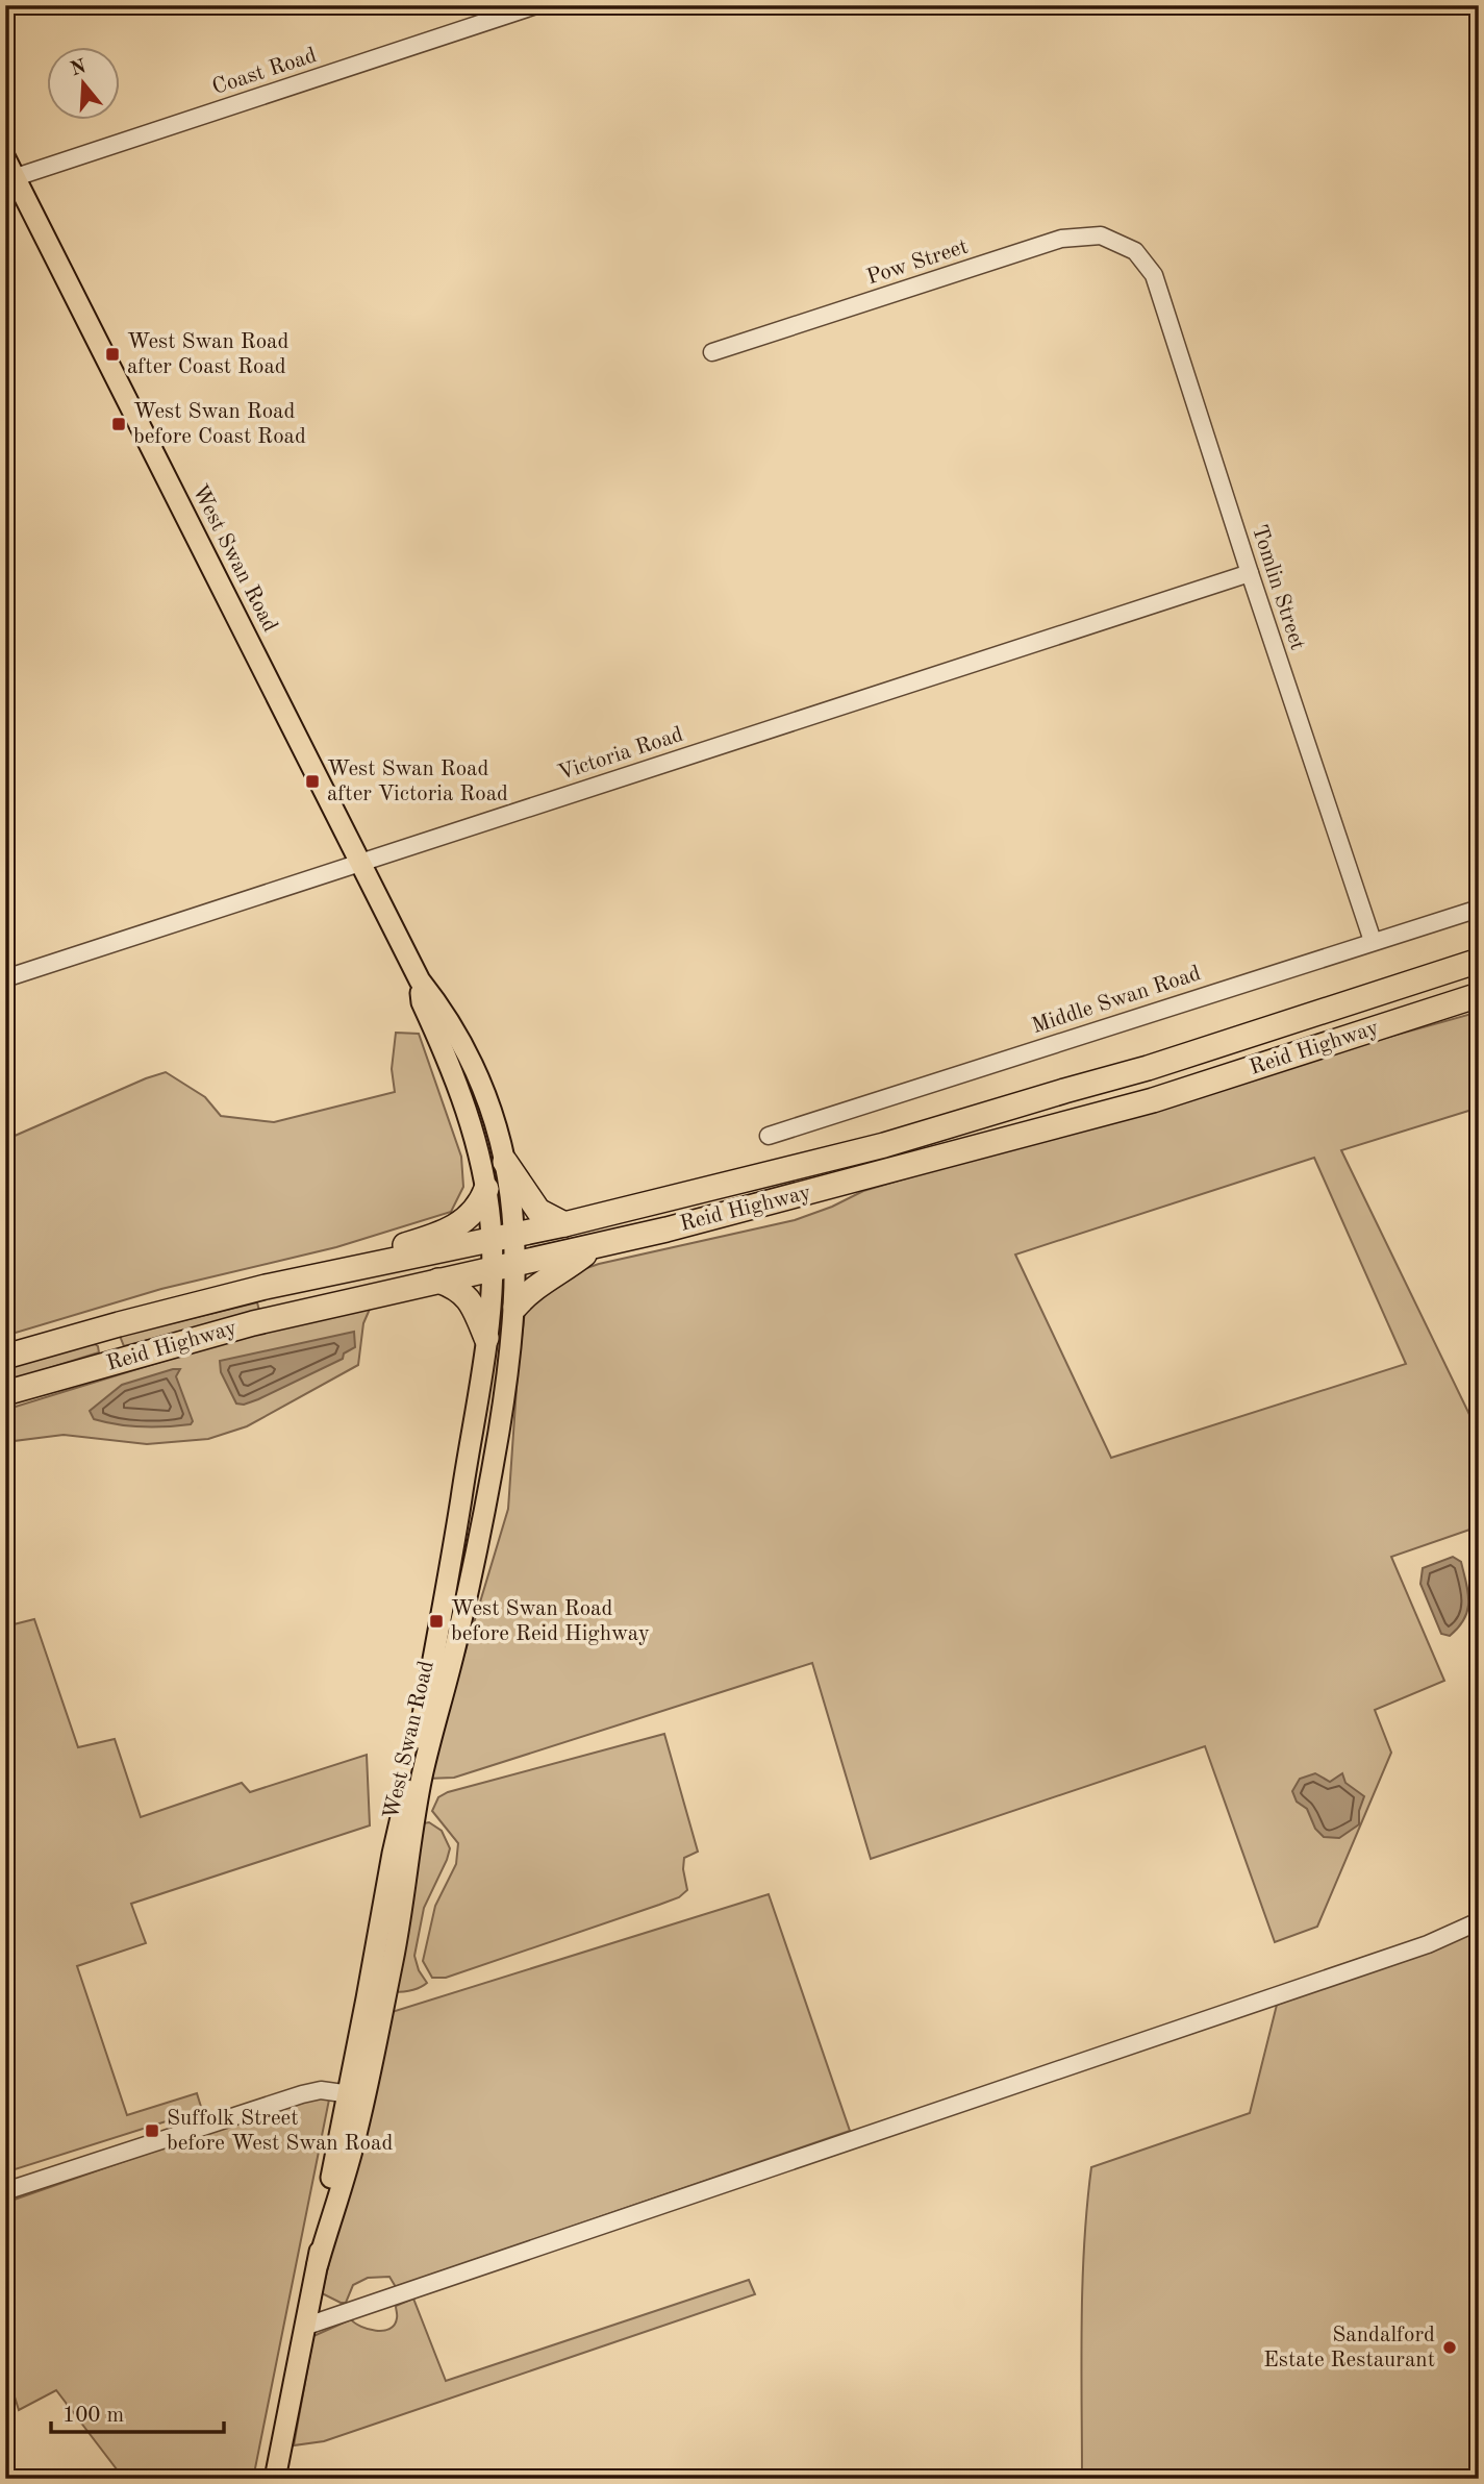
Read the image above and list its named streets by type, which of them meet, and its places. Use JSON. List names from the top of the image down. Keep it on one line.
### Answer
{"streets":{"highway":["Reid Highway"],"main road":["West Swan Road"],"street":["Coast Road","Pow Street","Tomlin Street","Victoria Road","Middle Swan Road"]},"crossings":[["Coast Road","West Swan Road"],["Pow Street","Tomlin Street"],["West Swan Road","Victoria Road"],["West Swan Road","Reid Highway"],["Tomlin Street","Victoria Road"],["Tomlin Street","Middle Swan Road"]],"places":{"transit":["West Swan Road after Coast Road","West Swan Road before Coast Road","West Swan Road after Victoria Road","West Swan Road before Reid Highway","Suffolk Street before West Swan Road"],"other":["Sandalford Estate Restaurant"]},"scale_bar":"100 m","north":"top"}
